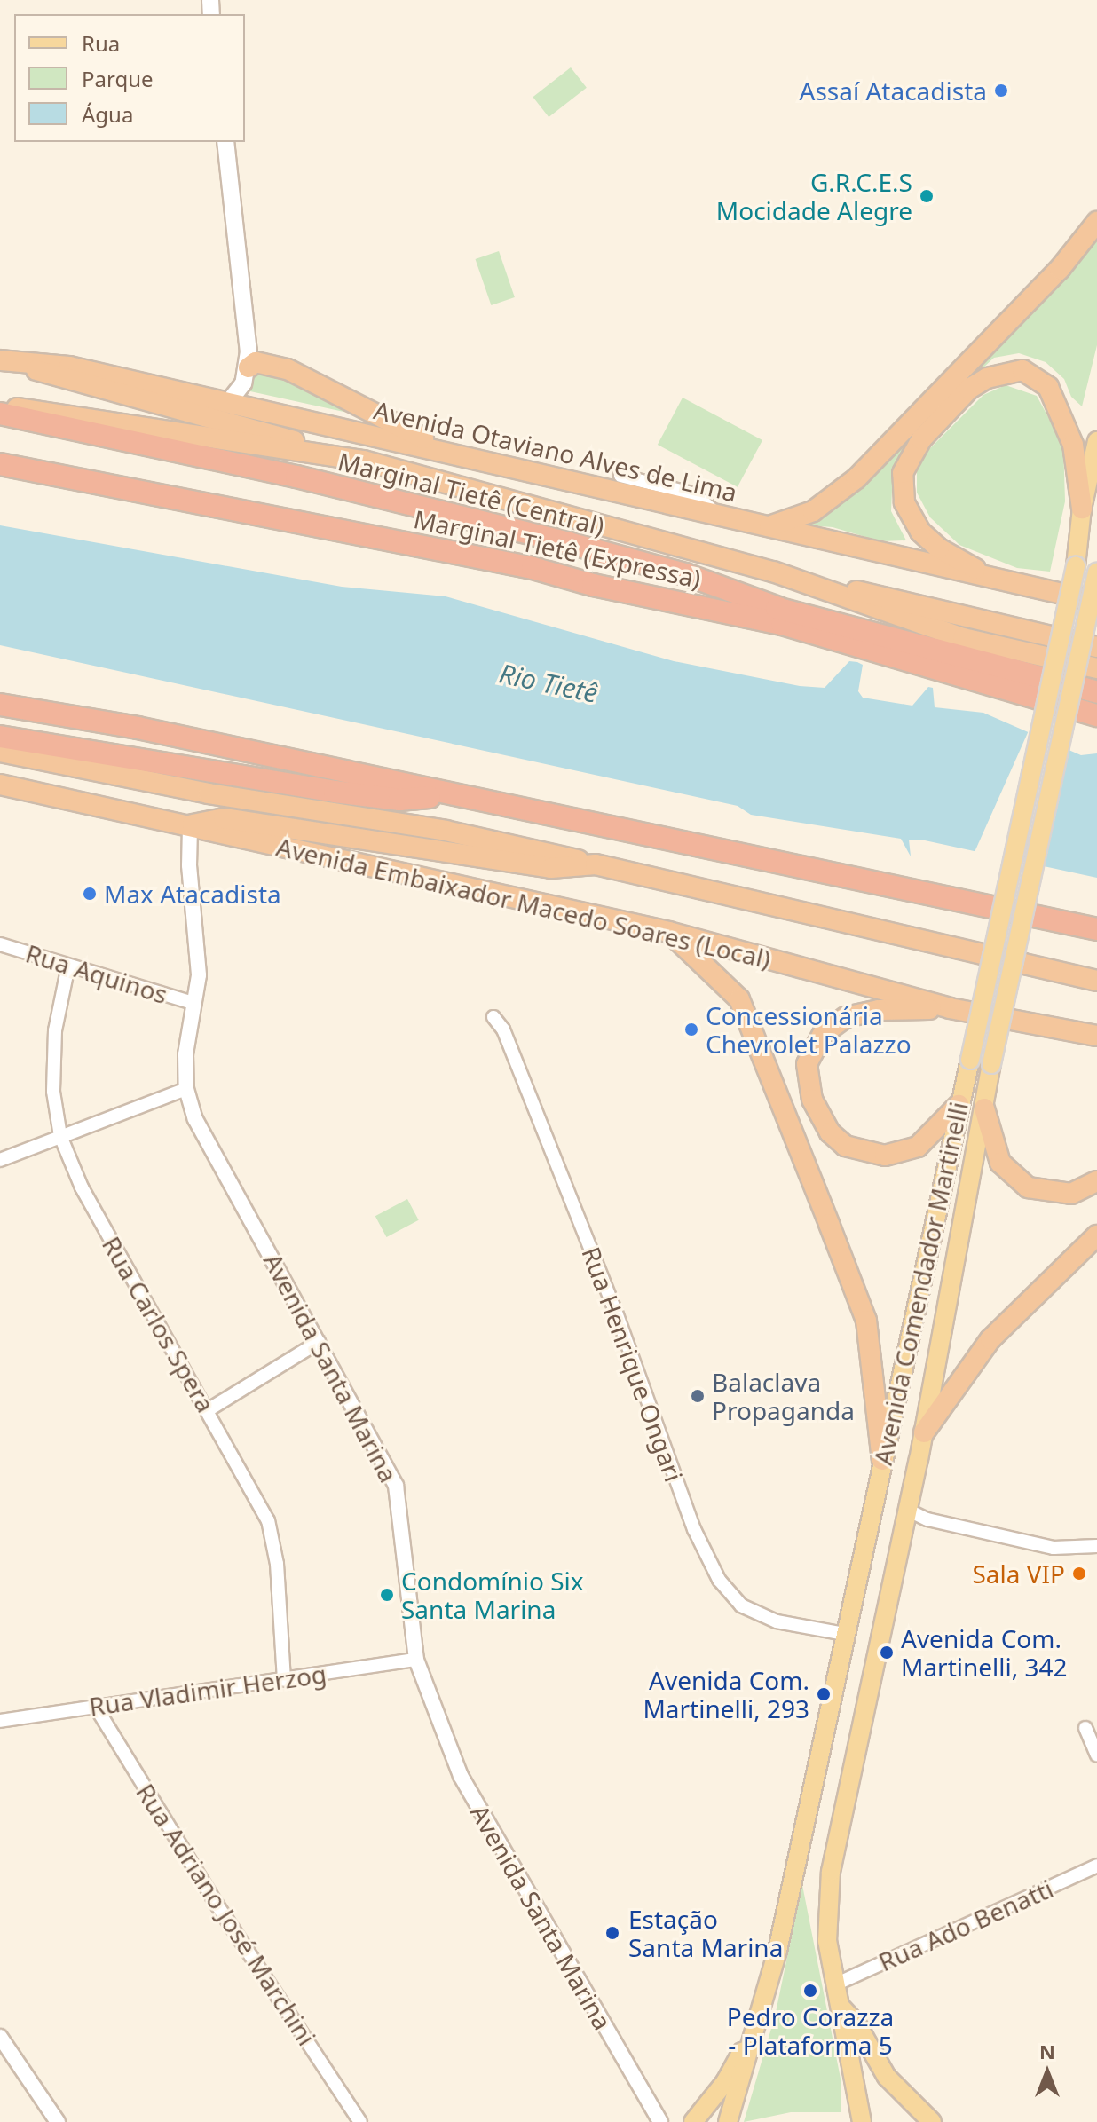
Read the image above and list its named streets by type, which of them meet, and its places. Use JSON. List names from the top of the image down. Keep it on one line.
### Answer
{"streets":{"highway":["Avenida Otaviano Alves de Lima","Marginal Tietê (Central)","Marginal Tietê (Expressa)","Avenida Embaixador Macedo Soares (Local)"],"main road":["Avenida Comendador Martinelli"],"street":["Rua Aquinos","Rua Carlos Spera","Rua Henrique Ongari","Avenida Santa Marina","Rua Vladimir Herzog","Rua Adriano José Marchini","Rua Ado Benatti"]},"crossings":[["Avenida Embaixador Macedo Soares (Local)","Avenida Santa Marina"],["Rua Aquinos","Rua Carlos Spera"],["Rua Aquinos","Avenida Santa Marina"],["Avenida Comendador Martinelli","Rua Henrique Ongari"],["Avenida Comendador Martinelli","Rua Ado Benatti"],["Rua Carlos Spera","Rua Vladimir Herzog"],["Avenida Santa Marina","Rua Vladimir Herzog"],["Rua Vladimir Herzog","Rua Adriano José Marchini"]],"water":["Rio Tietê"],"places":["Assaí Atacadista","G.R.C.E.S Mocidade Alegre","Max Atacadista","Concessionária Chevrolet Palazzo","Balaclava Propaganda","Sala VIP","Condomínio Six Santa Marina","Avenida Com. Martinelli, 342","Avenida Com. Martinelli, 293","Estação Santa Marina","Pedro Corazza - Plataforma 5"],"legend":["Rua","Parque","Água"],"north":"top"}
